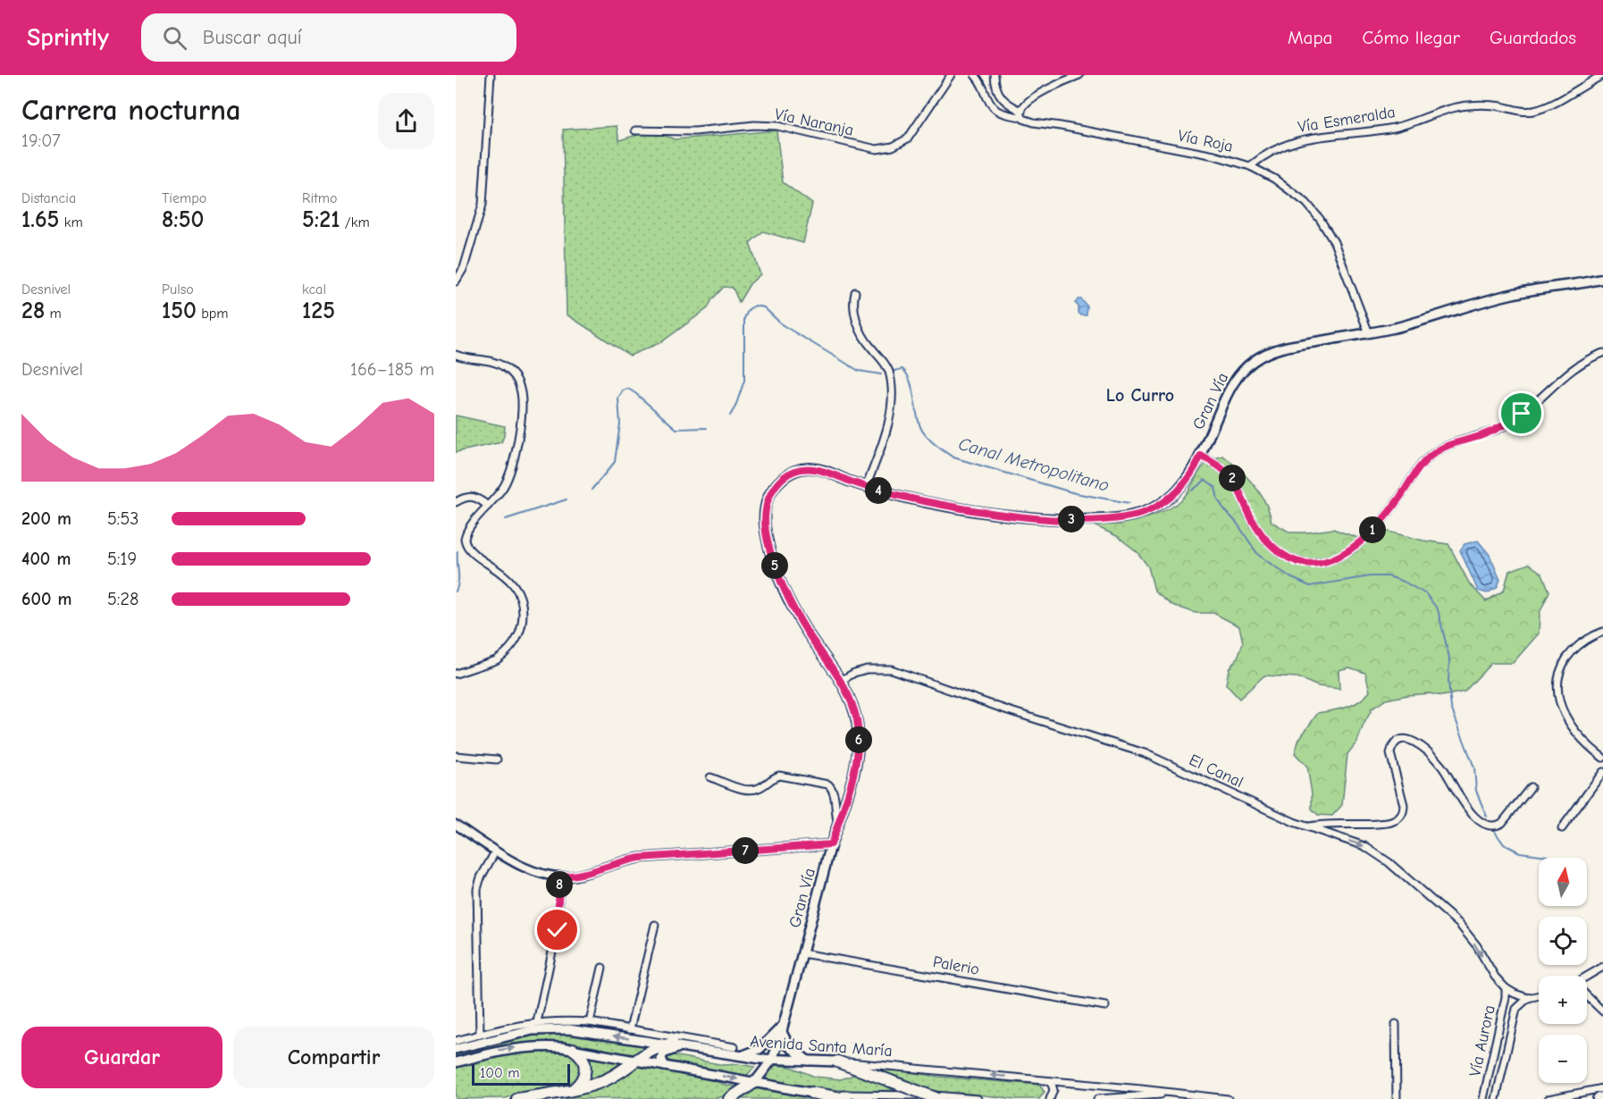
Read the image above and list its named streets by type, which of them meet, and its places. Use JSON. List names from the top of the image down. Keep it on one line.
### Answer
{"streets":{"main road":["Gran Vía","Avenida Santa María"],"street":["Vía Esmeralda","Vía Naranja","Vía Roja","El Canal","Palerio","Vía Aurora"]},"crossings":[["Vía Esmeralda","Vía Roja"],["Vía Roja","Gran Vía"],["Gran Vía","El Canal"],["Gran Vía","Palerio"],["Gran Vía","Avenida Santa María"],["El Canal","Vía Aurora"]],"districts":["Lo Curro"],"water":["Canal Metropolitano"],"scale_bar":"100 m","north":"top","page":{"header":"Sprintly","search":"Buscar aquí","nav":["Mapa","Cómo llegar","Guardados"],"heading":["Carrera nocturna","19:07"],"stats":[["Distancia","1.65 km"],["Tiempo","8:50"],["Ritmo","5:21 /km"],["Desnivel","28 m"],["Pulso","150 bpm"],["kcal","125"]],"chart":["Desnivel","166–185 m"],"pins":["2","4","3","1","5","6","7","8"],"list":[{"name":"200 m","note":"5:53"},{"name":"400 m","note":"5:19"},{"name":"600 m","note":"5:28"}],"map_buttons":["+","−"],"buttons":["Guardar","Compartir"],"scale":"100 m"}}
